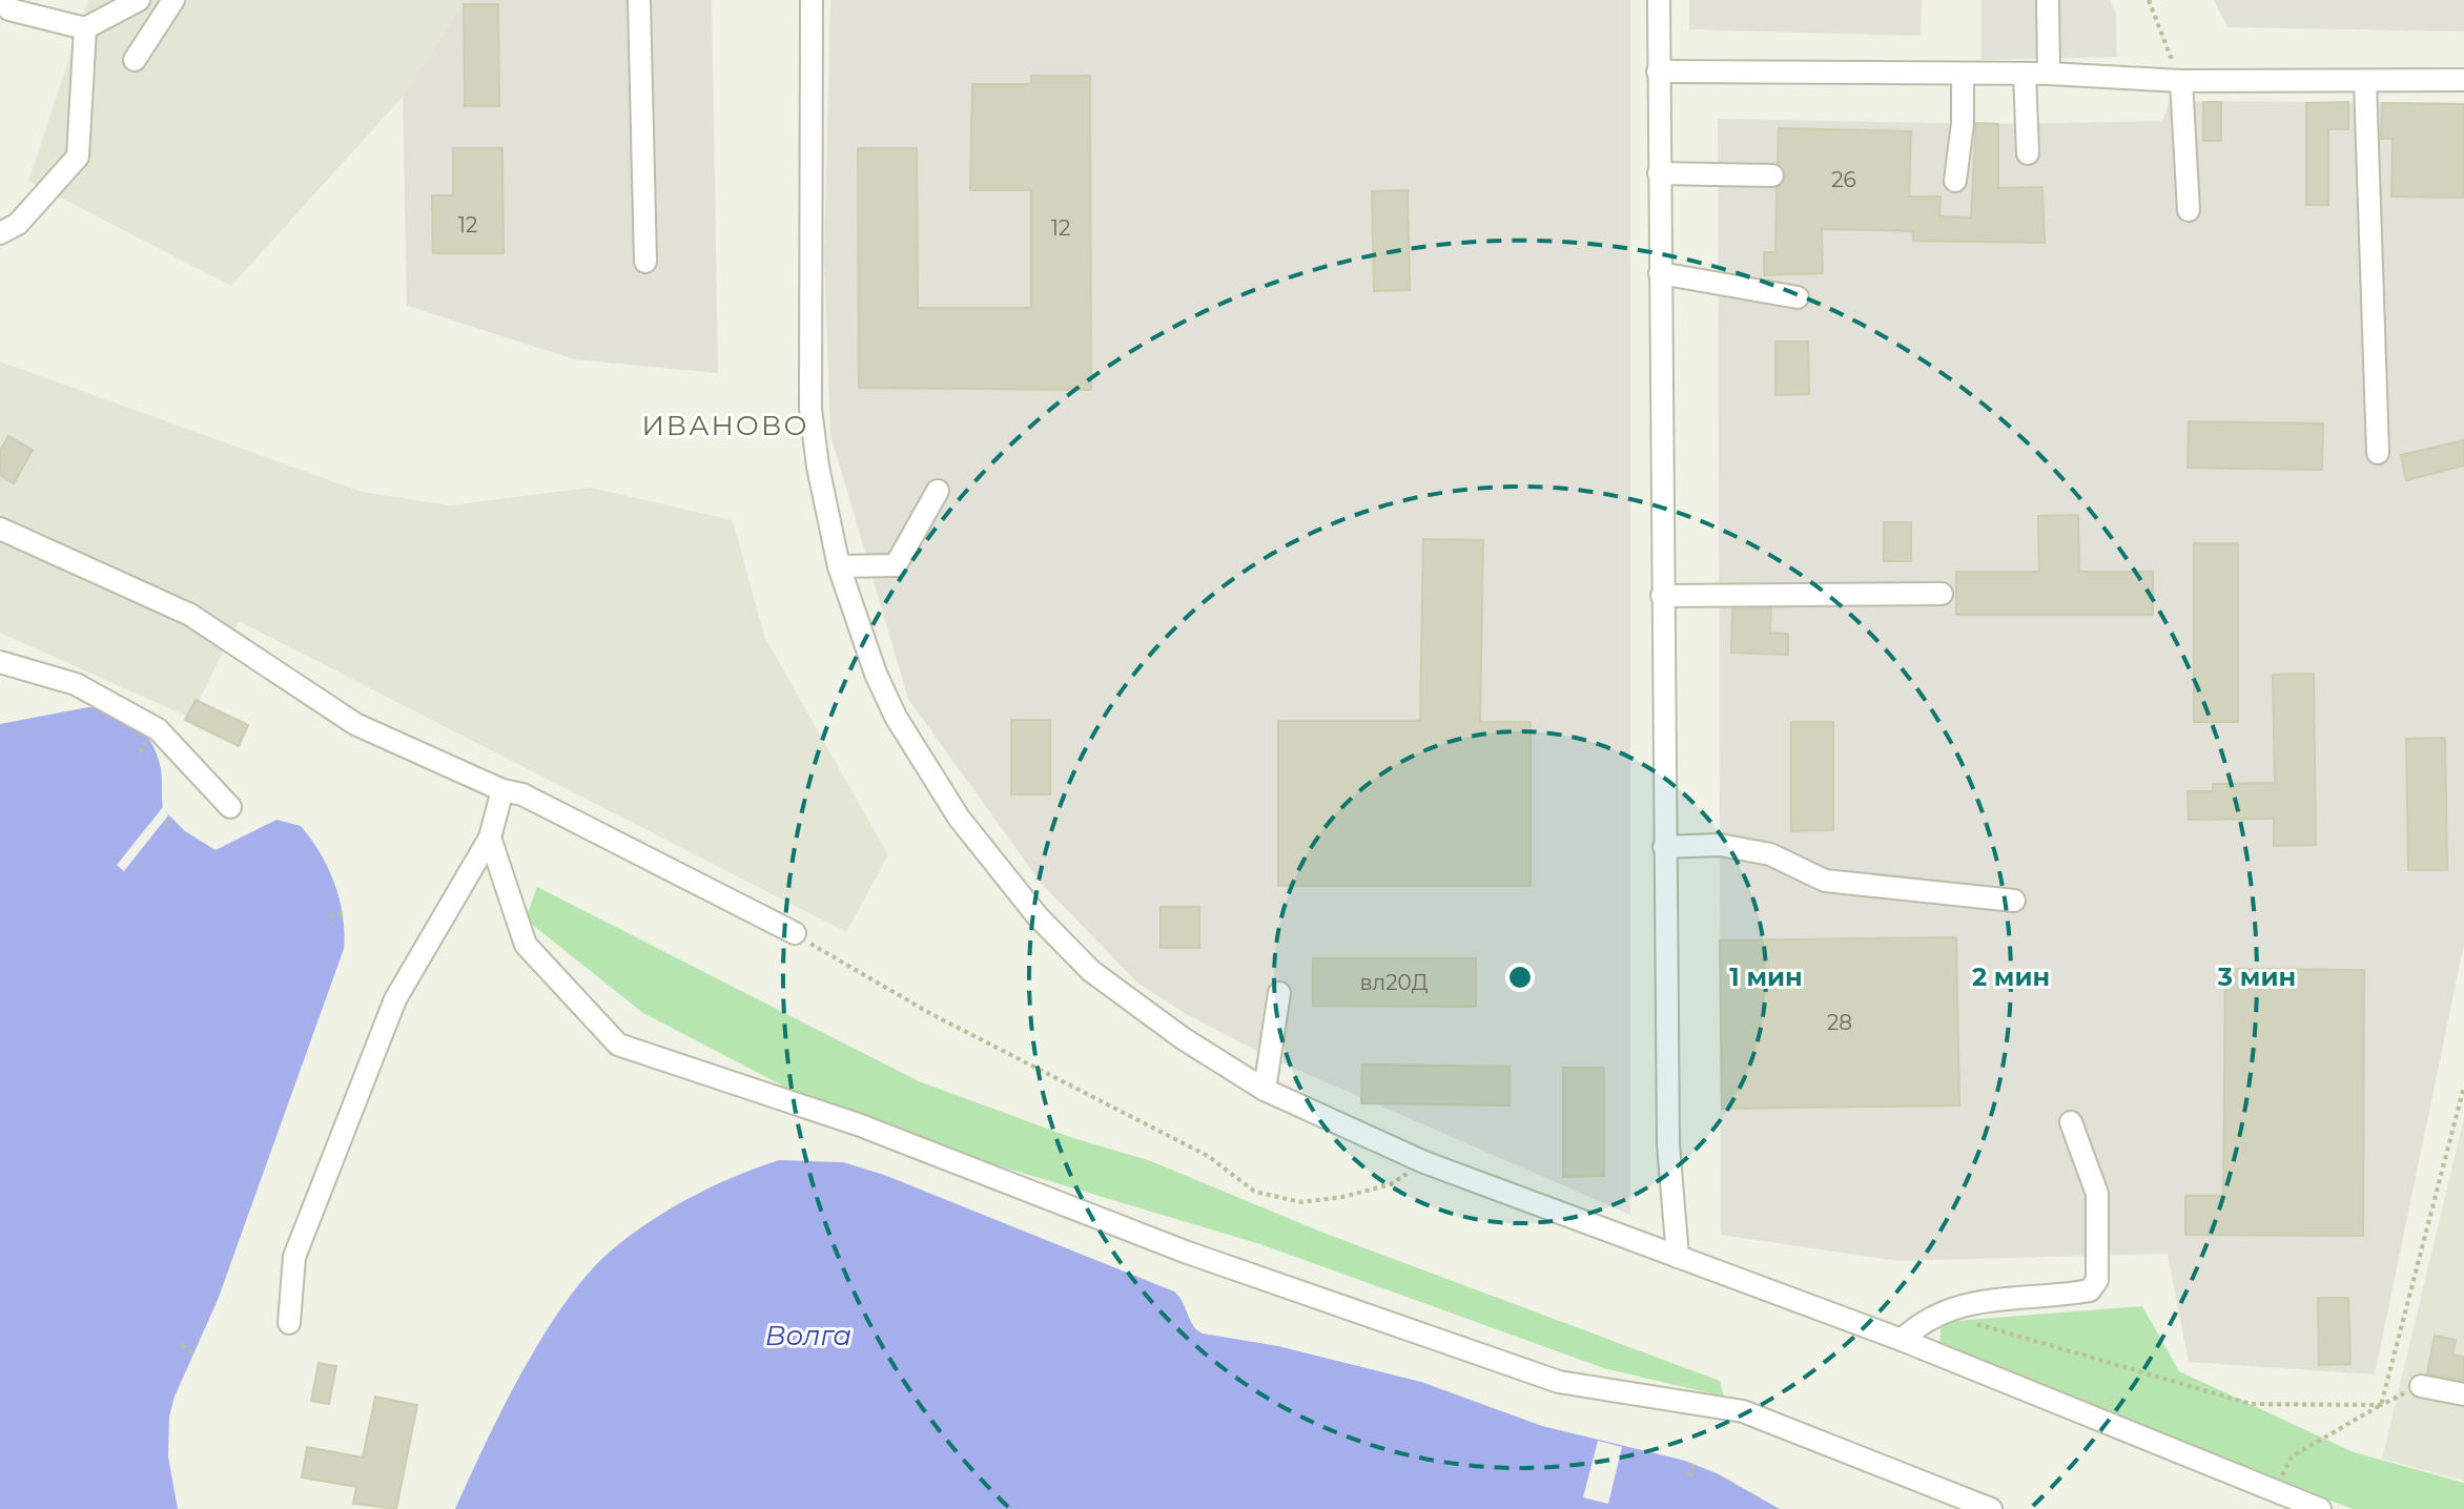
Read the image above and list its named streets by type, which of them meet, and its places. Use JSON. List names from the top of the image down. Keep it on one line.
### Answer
{"districts":["ИВАНОВО"],"water":["Волга"],"house_numbers":["26","12","12","вл20Д","28"],"rings":["1 мин","2 мин","3 мин"]}
